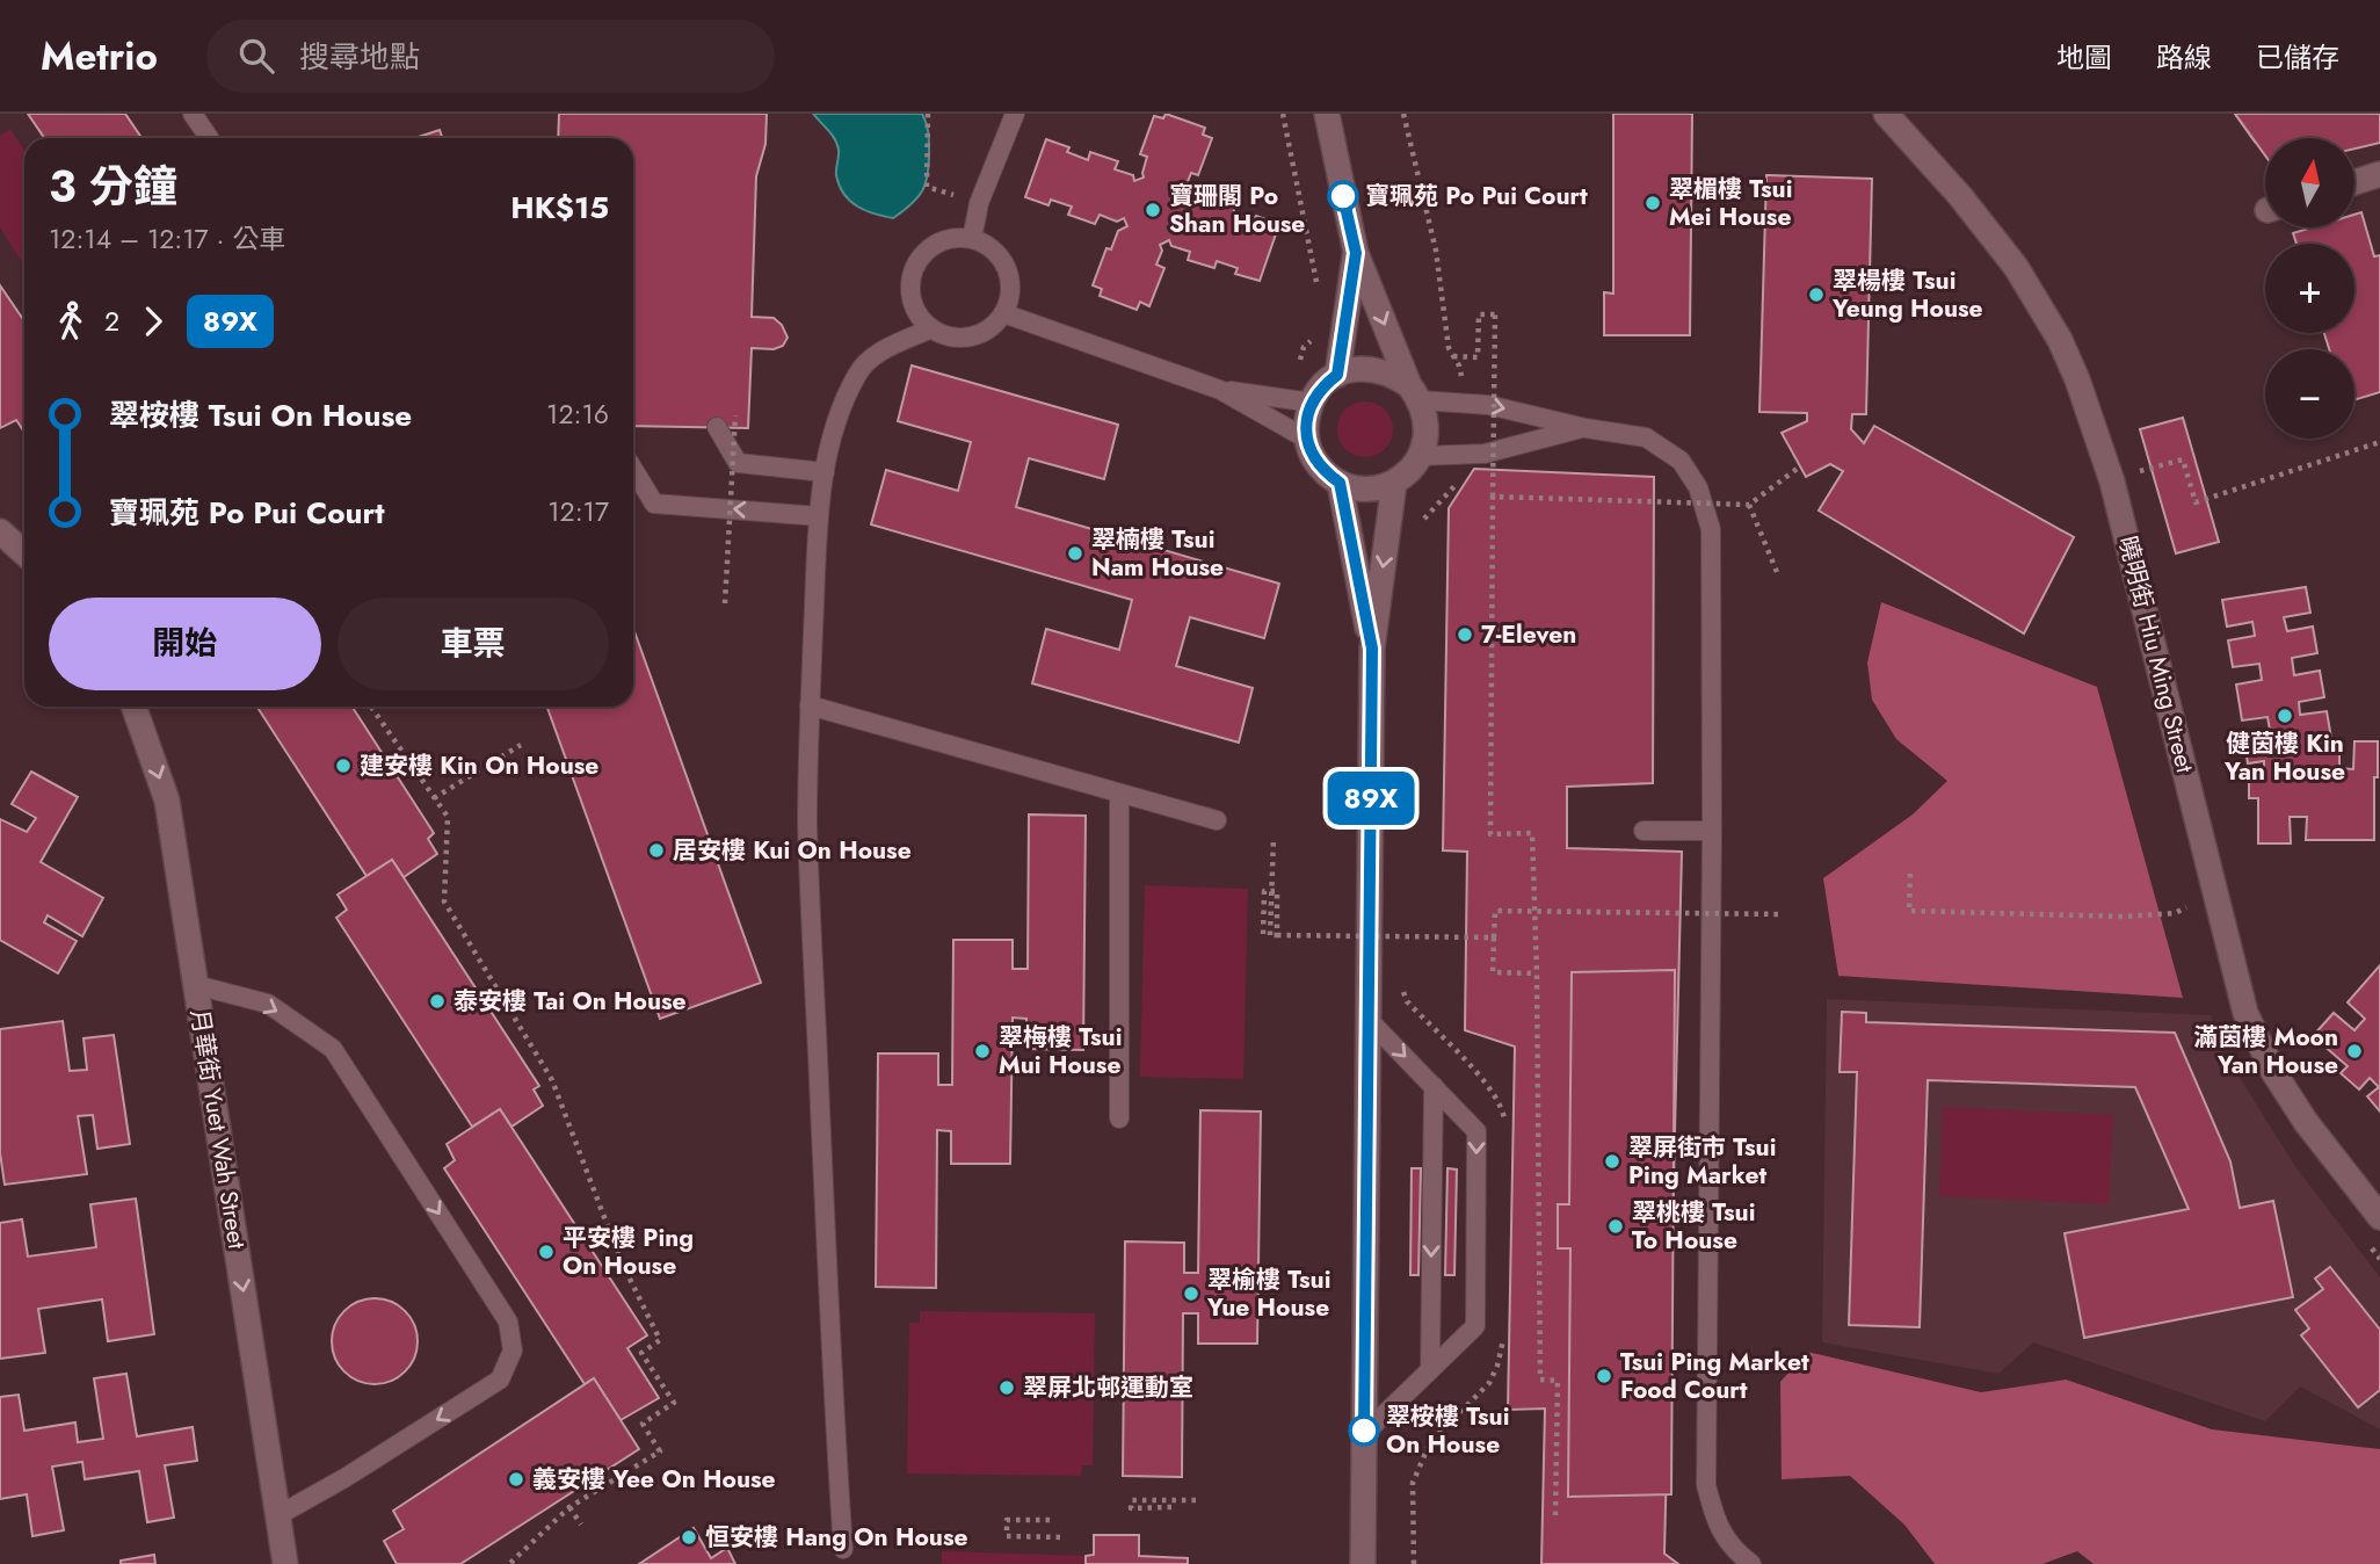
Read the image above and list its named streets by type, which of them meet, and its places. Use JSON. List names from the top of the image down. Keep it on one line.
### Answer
{"streets":{"street":["曉明街 Hiu Ming Street","月華街 Yuet Wah Street"]},"one_way":["月華街 Yuet Wah Street"],"places":["寶珮苑 Po Pui Court","翠楣樓 Tsui Mei House","寶珊閣 Po Shan House","翠楊樓 Tsui Yeung House","翠楠樓 Tsui Nam House","7-Eleven","健茵樓 Kin Yan House","建安樓 Kin On House","居安樓 Kui On House","泰安樓 Tai On House","翠梅樓 Tsui Mui House","滿茵樓 Moon Yan House","翠屏街市 Tsui Ping Market","翠桃樓 Tsui To House","平安樓 Ping On House","翠榆樓 Tsui Yue House","Tsui Ping Market Food Court","翠屏北邨運動室","翠桉樓 Tsui On House","義安樓 Yee On House","恒安樓 Hang On House"],"lines":["bus line 89X"],"north":"top","page":{"header":"Metrio","search":"搜尋地點","nav":["地圖","路線","已儲存"],"on_map":"89X","map_buttons":["+","−"],"heading":["3 分鐘","12:14 – 12:17 · 公車","HK$15"],"legs":["2","89X"],"list":[{"name":"翠桉樓 Tsui On House","value":"12:16"},{"name":"寶珮苑 Po Pui Court","value":"12:17"}],"buttons":["開始","車票"]}}
